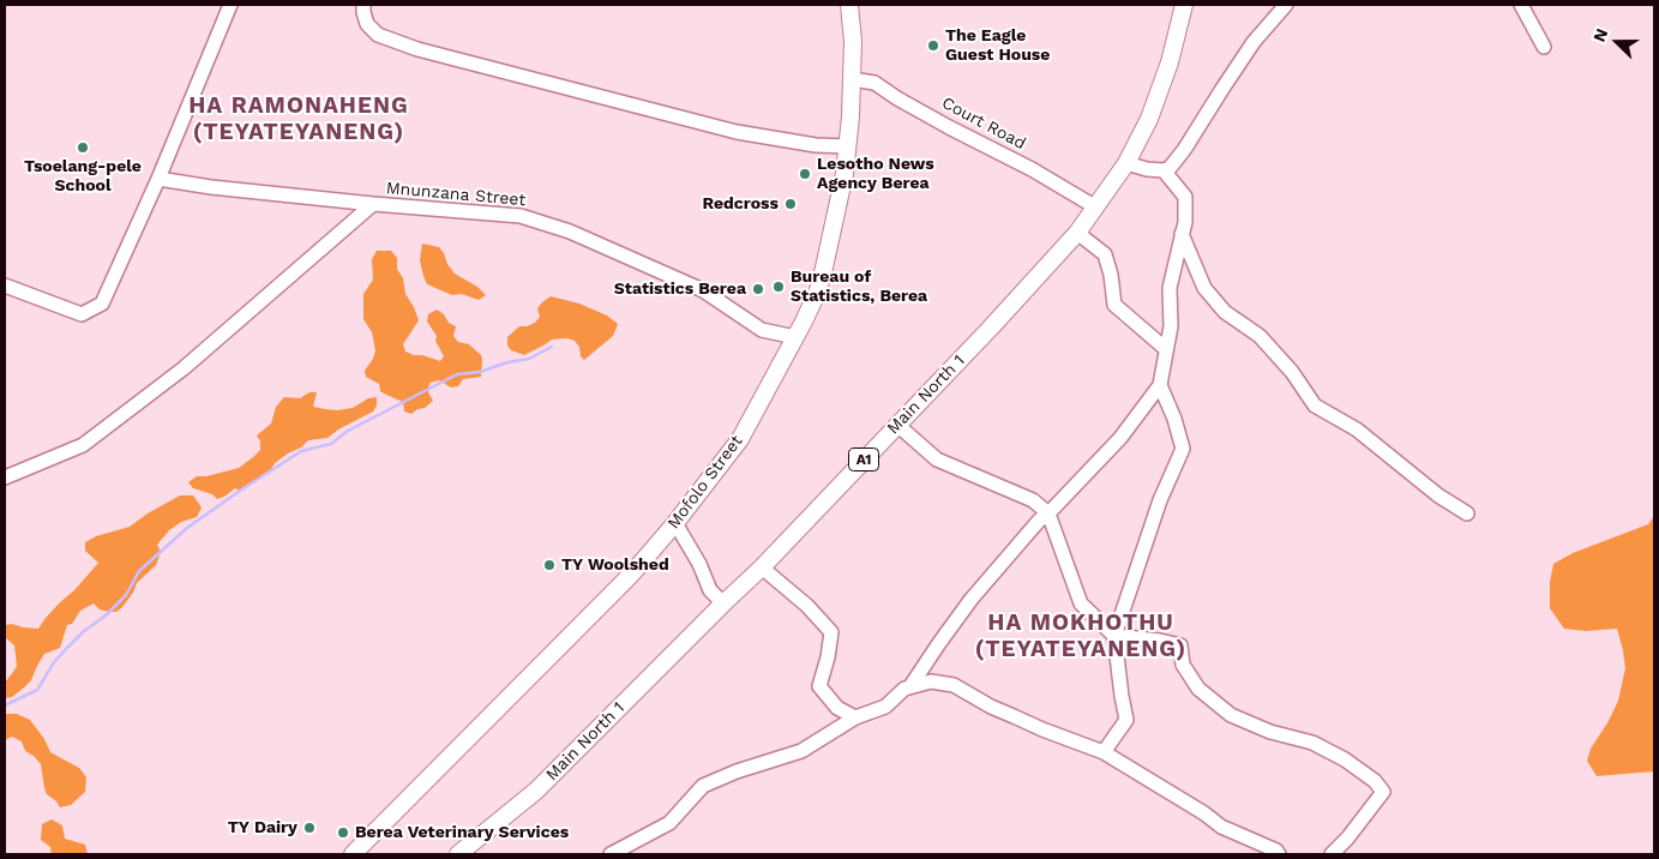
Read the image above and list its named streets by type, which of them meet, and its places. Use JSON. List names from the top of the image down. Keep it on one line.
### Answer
{"streets":{"main road":["Main North 1","A1","Mofolo Street"],"street":["Court Road","Mnunzana Street"]},"crossings":[["Court Road","Main North 1"],["Court Road","Mofolo Street"],["Mnunzana Street","Mofolo Street"]],"districts":["HA RAMONAHENG (TEYATEYANENG)","HA MOKHOTHU (TEYATEYANENG)"],"places":["The Eagle Guest House","Tsoelang-pele School","Lesotho News Agency Berea","Redcross","Bureau of Statistics, Berea","Statistics Berea","TY Woolshed","TY Dairy","Berea Veterinary Services"],"north":"left"}
